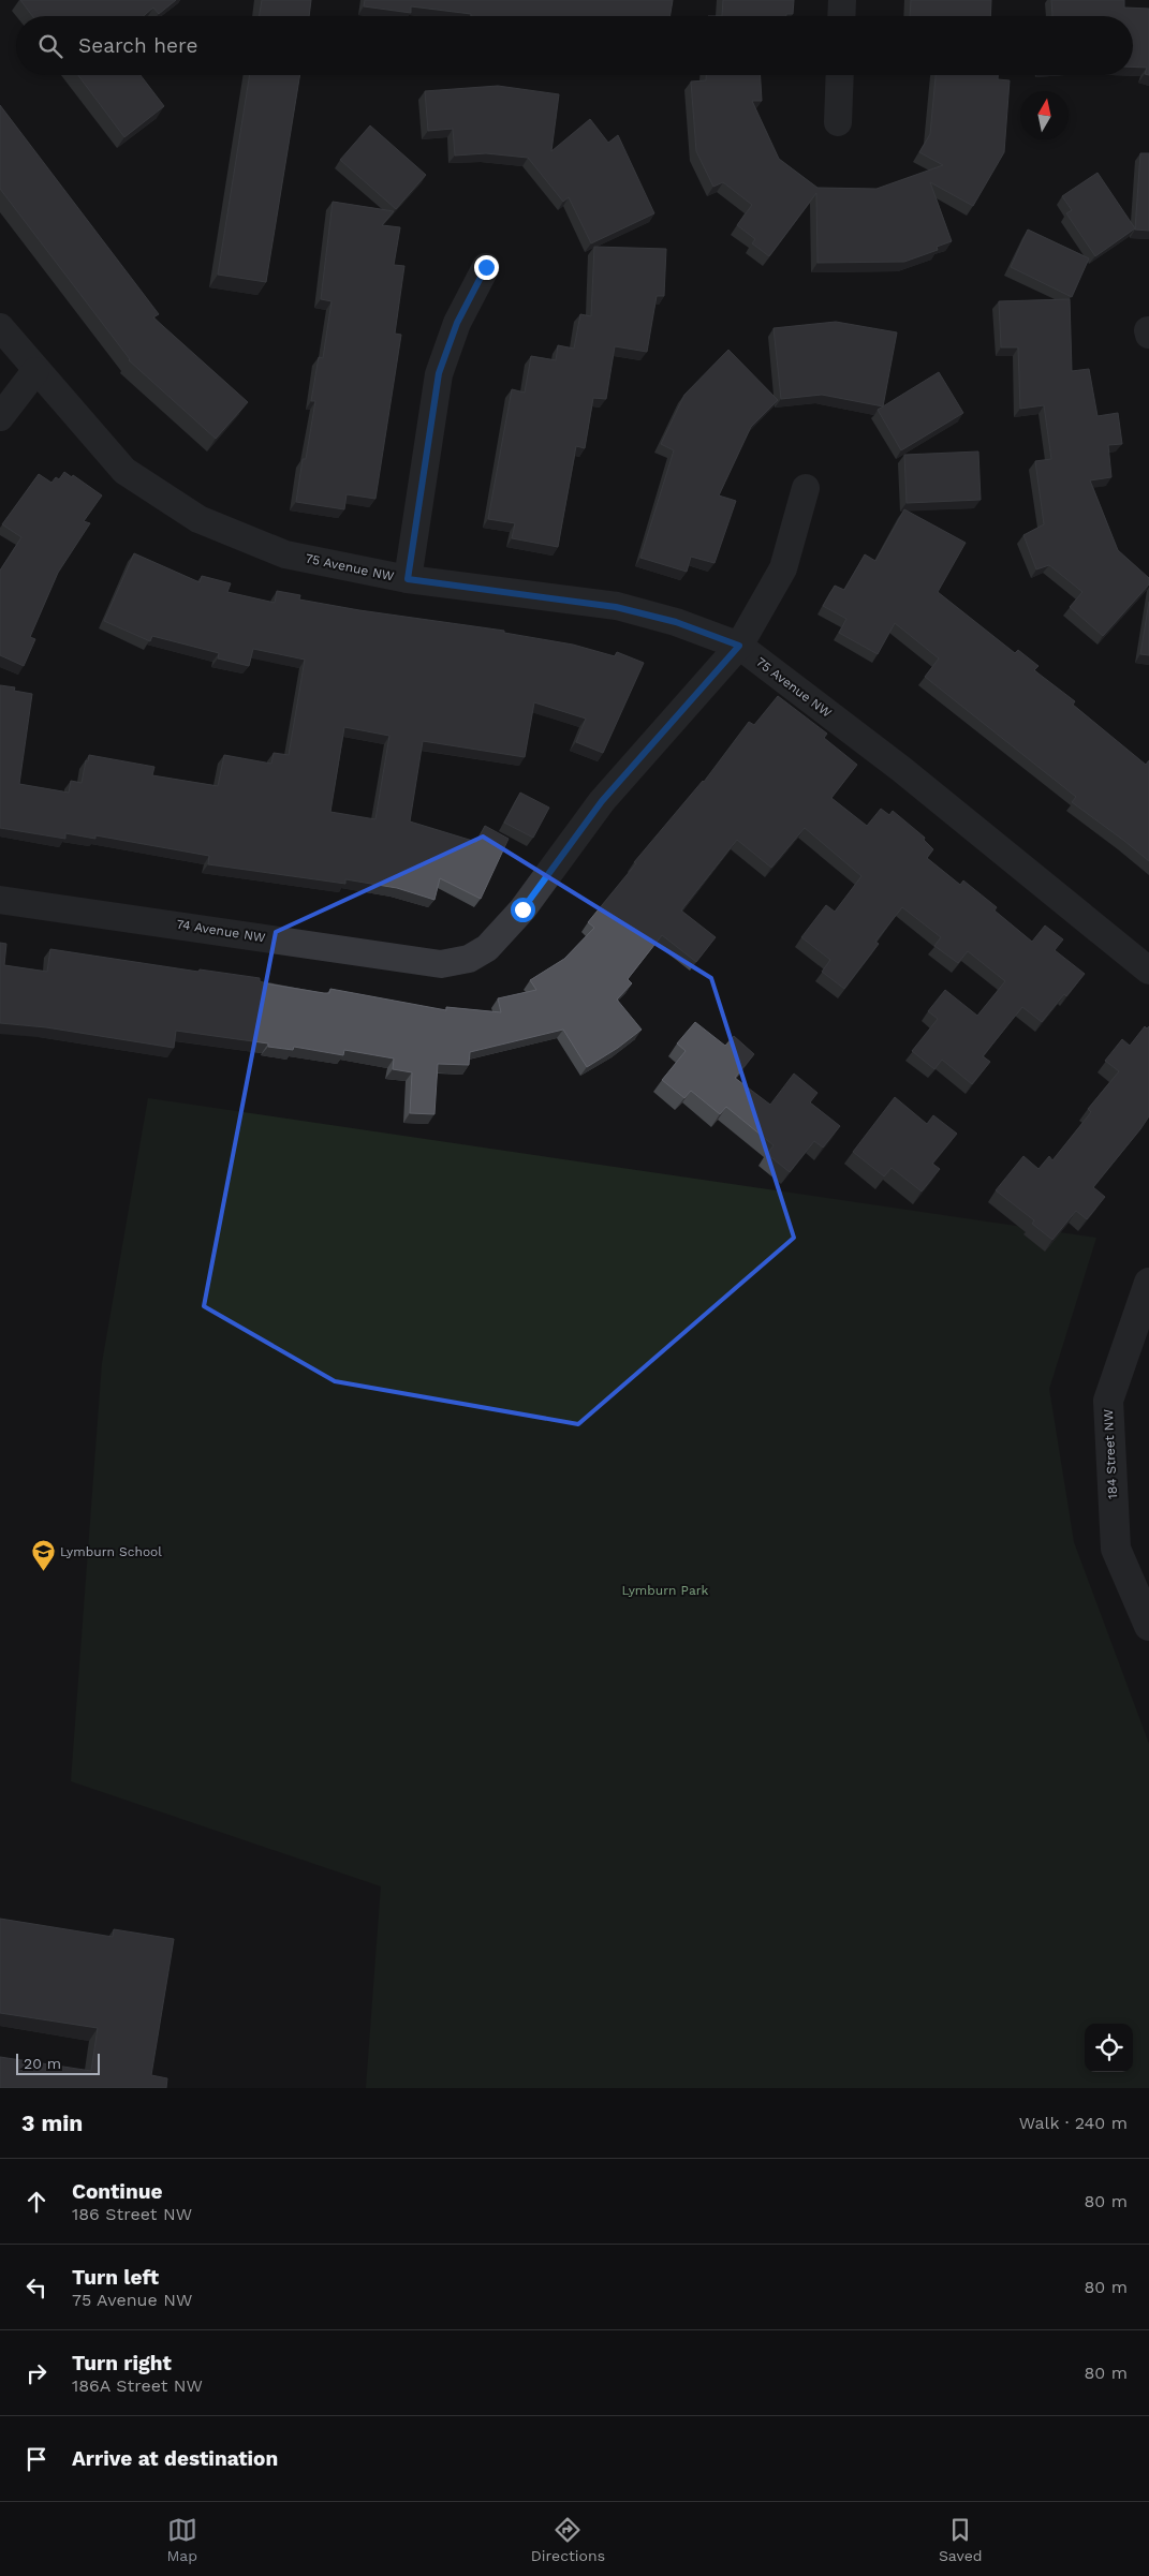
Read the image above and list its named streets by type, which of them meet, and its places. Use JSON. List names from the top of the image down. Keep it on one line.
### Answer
{"streets":{"street":["75 Avenue NW","74 Avenue NW","184 Street NW"]},"crossings":[["75 Avenue NW","74 Avenue NW"]],"parks":["Lymburn Park"],"places":{"school or university":["Lymburn School"]},"scale_bar":"20 m","north":"top","page":{"search":"Search here","scale":"20 m","heading":["3 min","Walk · 240 m"],"list":[["Continue","186 Street NW","80 m"],["Turn left","75 Avenue NW","80 m"],["Turn right","186A Street NW","80 m"],"Arrive at destination"],"nav":["Map","Directions","Saved"]}}
